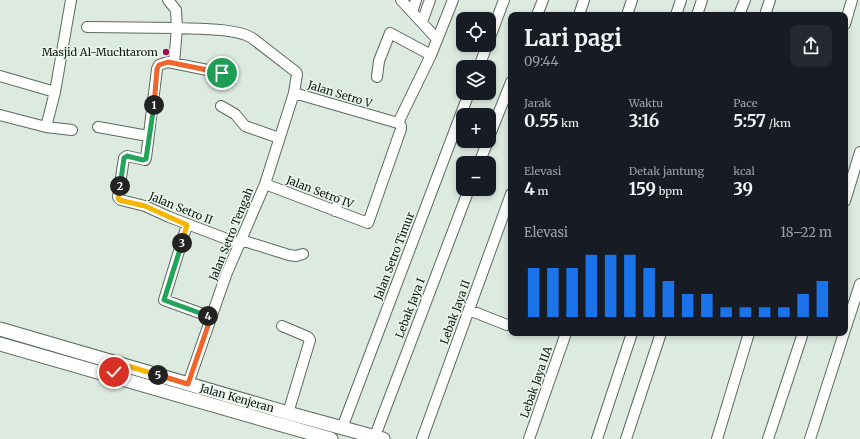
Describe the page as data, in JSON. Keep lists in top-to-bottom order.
{
  "streets": {
    "main road": ["Jalan Kenjeran"],
    "street": [
      "Jalan Setro V",
      "Jalan Setro IV",
      "Jalan Setro II",
      "Jalan Setro Tengah",
      "Jalan Setro Timur",
      "Lebak Jaya I",
      "Lebak Jaya II",
      "Lebak Jaya IIA"
    ]
  },
  "crossings": [
    ["Jalan Setro V", "Jalan Setro IV"],
    ["Jalan Setro V", "Jalan Setro Tengah"],
    ["Jalan Setro IV", "Jalan Setro Tengah"],
    ["Jalan Setro II", "Jalan Setro Tengah"],
    ["Jalan Setro Tengah", "Jalan Kenjeran"],
    ["Jalan Setro Timur", "Jalan Kenjeran"],
    ["Lebak Jaya I", "Jalan Kenjeran"]
  ],
  "places": ["Masjid Al-Muchtarom"],
  "page": {
    "map_buttons": ["+", "−"],
    "heading": ["Lari pagi", "09:44"],
    "stats": [
      ["Jarak", "0.55 km"],
      ["Waktu", "3:16"],
      ["Pace", "5:57 /km"],
      ["Elevasi", "4 m"],
      ["Detak jantung", "159 bpm"],
      ["kcal", "39"]
    ],
    "pins": [
      "1",
      "2",
      "3",
      "4",
      "5"
    ],
    "chart": ["Elevasi", "18–22 m"]
  }
}
